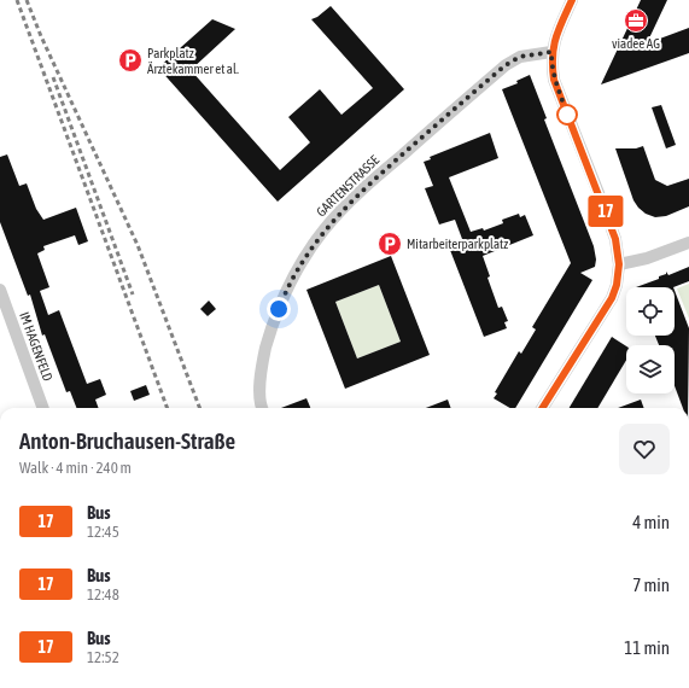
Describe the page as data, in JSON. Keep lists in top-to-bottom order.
{
  "streets": {
    "street": ["GARTENSTRASSE", "IM HAGENFELD"]
  },
  "places": {
    "office": ["viadee AG"],
    "parking": ["Parkplatz Ärztekammer et al.", "Mitarbeiterparkplatz"]
  },
  "lines": ["bus line 17"],
  "page": {
    "on_map": "17",
    "heading": ["Anton-Bruchausen-Straße", "Walk · 4 min · 240 m"],
    "list": [
      {
        "mark": "17",
        "name": "Bus",
        "note": "12:45",
        "value": "4 min"
      },
      {
        "mark": "17",
        "name": "Bus",
        "note": "12:48",
        "value": "7 min"
      },
      {
        "mark": "17",
        "name": "Bus",
        "note": "12:52",
        "value": "11 min"
      }
    ]
  }
}
